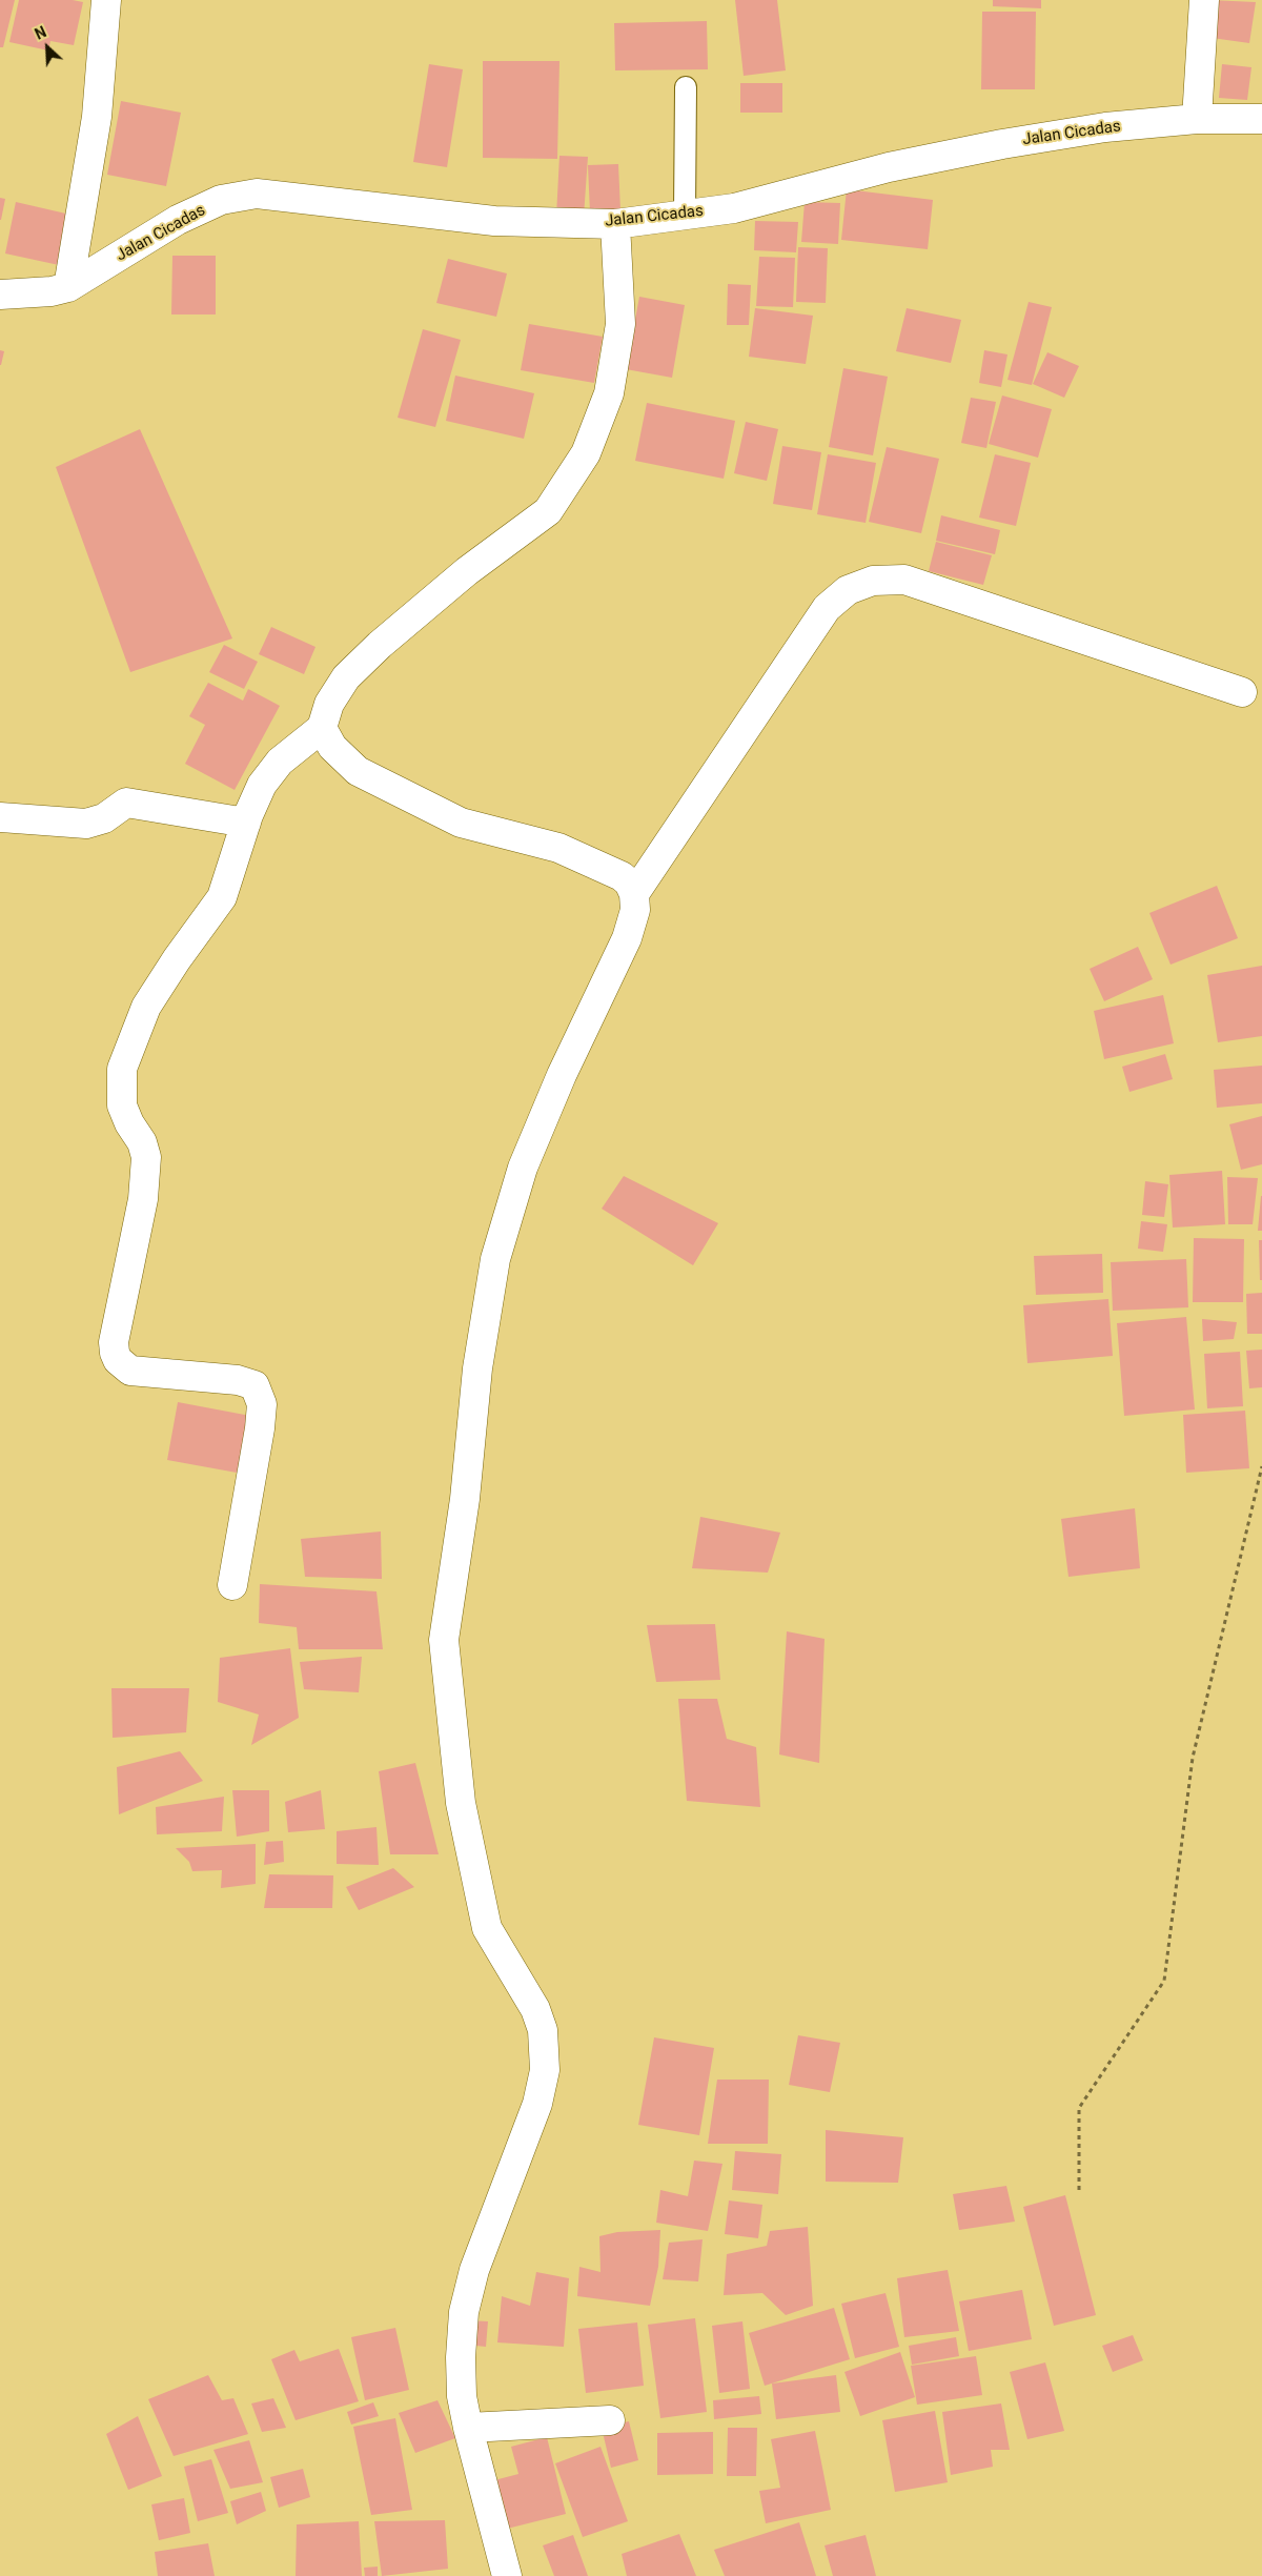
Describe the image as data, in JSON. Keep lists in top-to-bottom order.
{
  "streets": {
    "street": ["Jalan Cicadas"]
  },
  "north": "top left"
}
